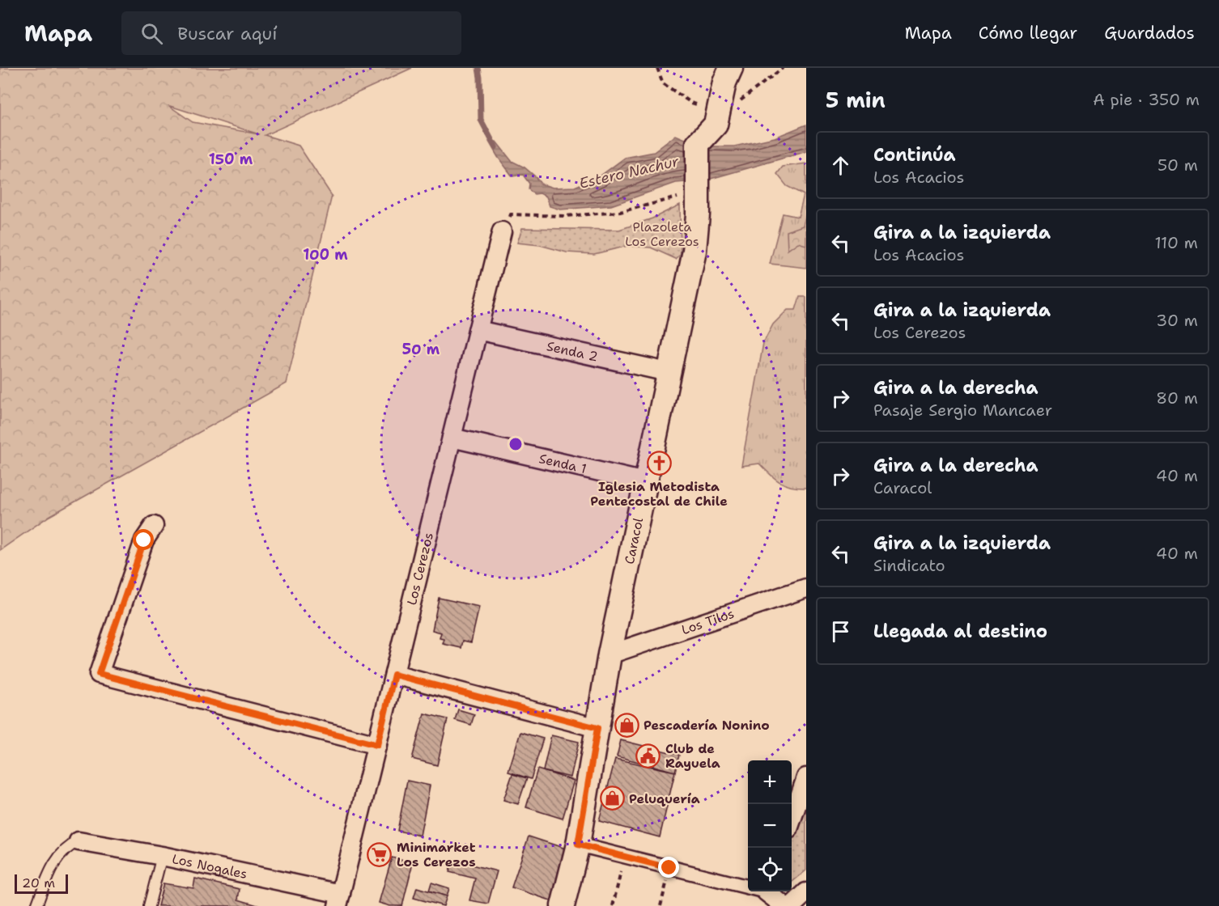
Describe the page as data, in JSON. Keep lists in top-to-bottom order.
{
  "streets": {
    "street": [
      "Senda 2",
      "Senda 1",
      "Caracol",
      "Los Cerezos",
      "Los Tilos",
      "Los Nogales"
    ]
  },
  "crossings": [
    ["Senda 2", "Caracol"],
    ["Senda 2", "Los Cerezos"],
    ["Senda 1", "Caracol"],
    ["Senda 1", "Los Cerezos"],
    ["Caracol", "Los Tilos"],
    ["Los Cerezos", "Los Nogales"]
  ],
  "water": ["Estero Nachur"],
  "parks": ["Plazoleta Los Cerezos"],
  "places": {
    "church": ["Iglesia Metodista Pentecostal de Chile"],
    "shop": ["Pescadería Nonino", "Peluquería"],
    "public building": ["Club de Rayuela"],
    "supermarket": ["Minimarket Los Cerezos"]
  },
  "scale_bar": "20 m",
  "page": {
    "header": "Mapa",
    "search": "Buscar aquí",
    "nav": ["Mapa", "Cómo llegar", "Guardados"],
    "heading": ["5 min", "A pie · 350 m"],
    "list": [
      ["Continúa", "Los Acacios", "50 m"],
      ["Gira a la izquierda", "Los Acacios", "110 m"],
      ["Gira a la izquierda", "Los Cerezos", "30 m"],
      ["Gira a la derecha", "Pasaje Sergio Mancaer", "80 m"],
      ["Gira a la derecha", "Caracol", "40 m"],
      ["Gira a la izquierda", "Sindicato", "40 m"],
      "Llegada al destino"
    ],
    "map_buttons": ["+", "−"],
    "scale": "20 m"
  },
  "rings": ["150 m", "100 m", "50 m"]
}
